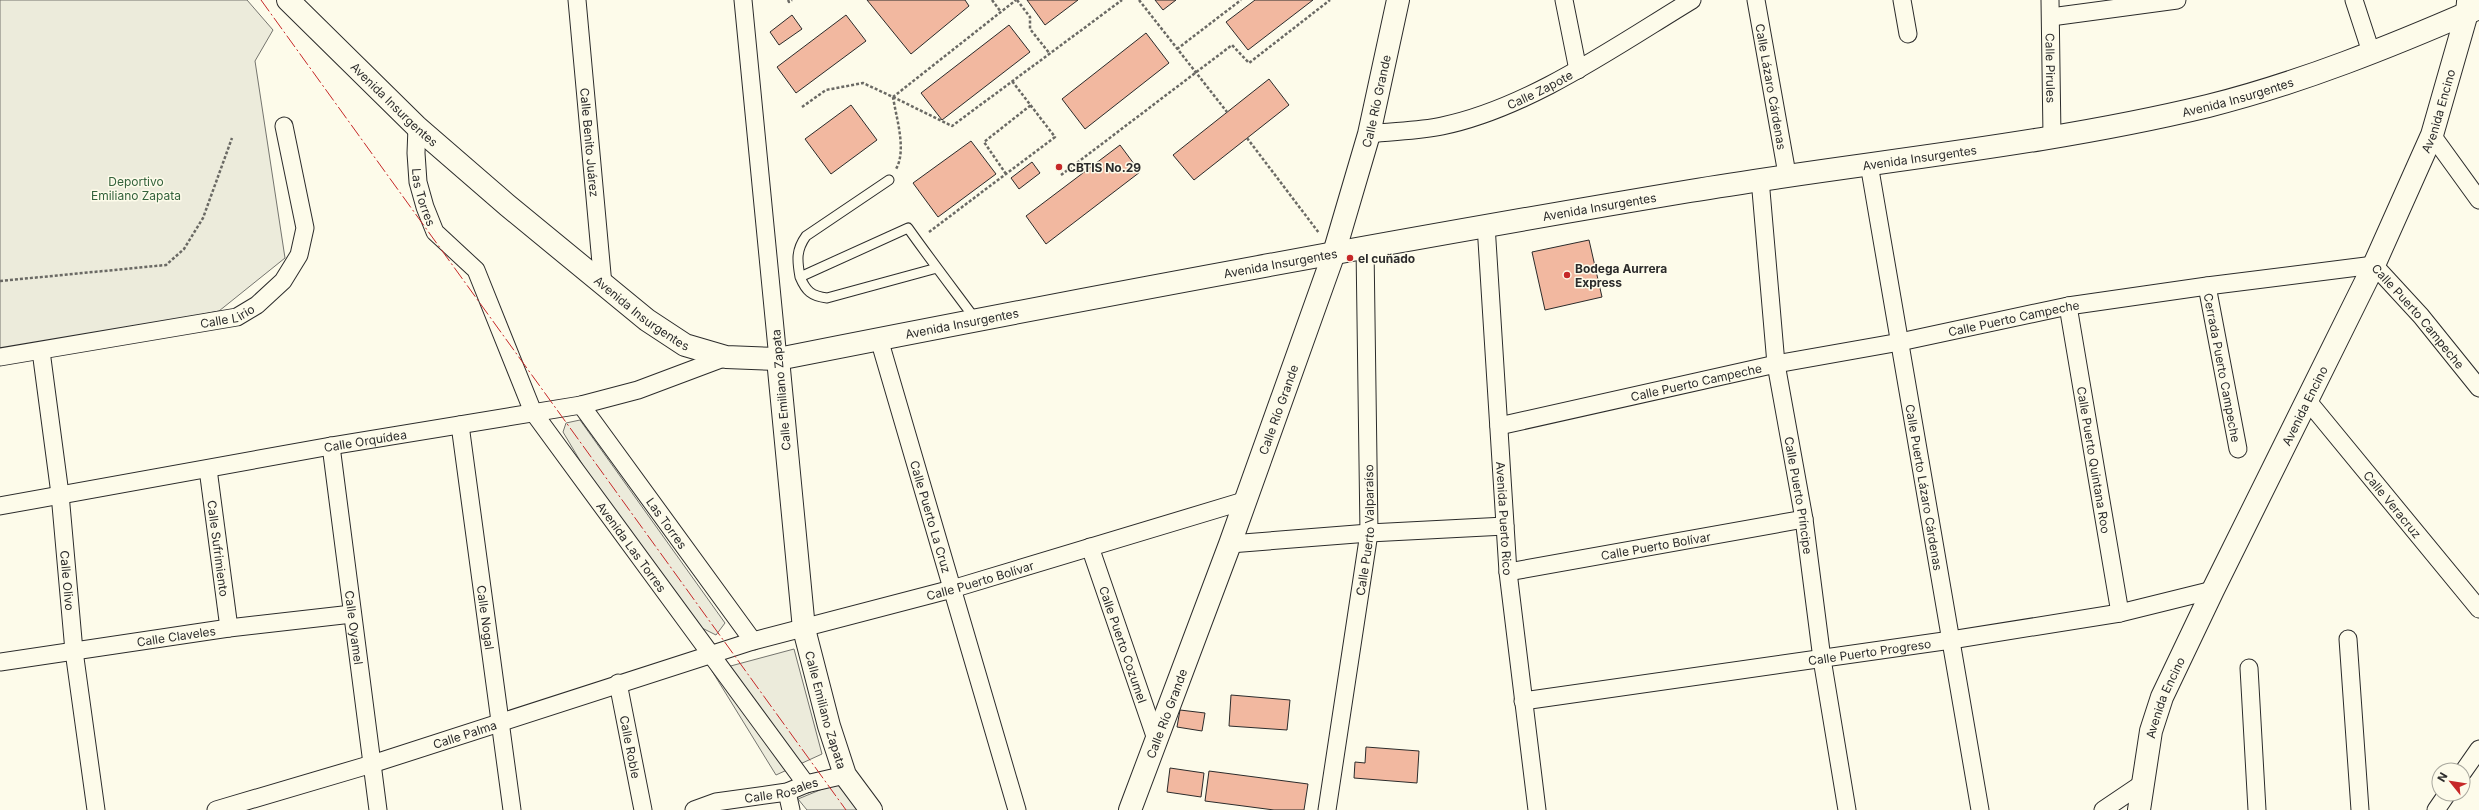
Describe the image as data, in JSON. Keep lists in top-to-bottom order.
{
  "streets": {
    "main road": [
      "Avenida Insurgentes",
      "Calle Río Grande",
      "Avenida Encino",
      "Calle Emiliano Zapata"
    ],
    "street": [
      "Calle Pirules",
      "Calle Lázaro Cárdenas",
      "Calle Zapote",
      "Calle Benito Juárez",
      "Las Torres",
      "Calle Lirio",
      "Calle Puerto Campeche",
      "Cerrada Puerto Campeche",
      "Calle Orquídea",
      "Calle Puerto Quintana Roo",
      "Calle Puerto Lázaro Cárdenas",
      "Calle Puerto Príncipe",
      "Calle Veracruz",
      "Calle Puerto La Cruz",
      "Avenida Puerto Rico",
      "Calle Puerto Valparaíso",
      "Calle Puerto Bolívar",
      "Avenida Las Torres",
      "Calle Sufrimiento",
      "Calle Olivo",
      "Calle Nogal",
      "Calle Oyamel",
      "Calle Claveles",
      "Calle Puerto Cozumel",
      "Calle Puerto Progreso",
      "Calle Palma",
      "Calle Roble",
      "Calle Rosales"
    ]
  },
  "crossings": [
    ["Calle Pirules", "Avenida Insurgentes"],
    ["Calle Lázaro Cárdenas", "Avenida Insurgentes"],
    ["Calle Zapote", "Calle Río Grande"],
    ["Avenida Insurgentes", "Calle Río Grande"],
    ["Avenida Insurgentes", "Avenida Encino"],
    ["Avenida Insurgentes", "Calle Benito Juárez"],
    ["Avenida Insurgentes", "Las Torres"],
    ["Avenida Insurgentes", "Calle Emiliano Zapata"],
    ["Avenida Insurgentes", "Calle Orquídea"],
    ["Avenida Insurgentes", "Calle Puerto Lázaro Cárdenas"],
    ["Avenida Insurgentes", "Calle Puerto Príncipe"],
    ["Avenida Insurgentes", "Calle Puerto La Cruz"],
    ["Avenida Insurgentes", "Avenida Puerto Rico"],
    ["Avenida Insurgentes", "Calle Puerto Valparaíso"],
    ["Calle Río Grande", "Calle Puerto Bolívar"],
    ["Calle Río Grande", "Calle Puerto Cozumel"],
    ["Avenida Encino", "Calle Puerto Campeche"],
    ["Avenida Encino", "Calle Veracruz"],
    ["Avenida Encino", "Calle Puerto Progreso"],
    ["Las Torres", "Calle Orquídea"],
    ["Las Torres", "Calle Puerto Bolívar"],
    ["Las Torres", "Avenida Las Torres"],
    ["Calle Lirio", "Calle Olivo"],
    ["Calle Puerto Campeche", "Cerrada Puerto Campeche"],
    ["Calle Puerto Campeche", "Calle Puerto Quintana Roo"],
    ["Calle Puerto Campeche", "Calle Puerto Lázaro Cárdenas"],
    ["Calle Puerto Campeche", "Calle Puerto Príncipe"],
    ["Calle Puerto Campeche", "Avenida Puerto Rico"],
    ["Calle Emiliano Zapata", "Calle Puerto Bolívar"],
    ["Calle Emiliano Zapata", "Calle Rosales"],
    ["Calle Orquídea", "Avenida Las Torres"],
    ["Calle Orquídea", "Calle Sufrimiento"],
    ["Calle Orquídea", "Calle Olivo"],
    ["Calle Orquídea", "Calle Nogal"],
    ["Calle Orquídea", "Calle Oyamel"],
    ["Calle Puerto Quintana Roo", "Calle Puerto Progreso"],
    ["Calle Puerto Lázaro Cárdenas", "Calle Puerto Progreso"],
    ["Calle Puerto Príncipe", "Calle Puerto Bolívar"],
    ["Calle Puerto Príncipe", "Calle Puerto Progreso"],
    ["Calle Puerto La Cruz", "Calle Puerto Bolívar"],
    ["Avenida Puerto Rico", "Calle Puerto Bolívar"],
    ["Avenida Puerto Rico", "Calle Puerto Progreso"],
    ["Calle Puerto Bolívar", "Avenida Las Torres"],
    ["Calle Puerto Bolívar", "Calle Puerto Cozumel"],
    ["Calle Puerto Bolívar", "Calle Palma"],
    ["Avenida Las Torres", "Calle Palma"],
    ["Avenida Las Torres", "Calle Rosales"],
    ["Calle Sufrimiento", "Calle Claveles"],
    ["Calle Olivo", "Calle Claveles"],
    ["Calle Nogal", "Calle Palma"],
    ["Calle Oyamel", "Calle Claveles"],
    ["Calle Oyamel", "Calle Palma"],
    ["Calle Palma", "Calle Roble"]
  ],
  "parks": ["Deportivo Emiliano Zapata"],
  "places": ["CBTIS No.29", "el cuñado", "Bodega Aurrera Express"],
  "north": "top left"
}
